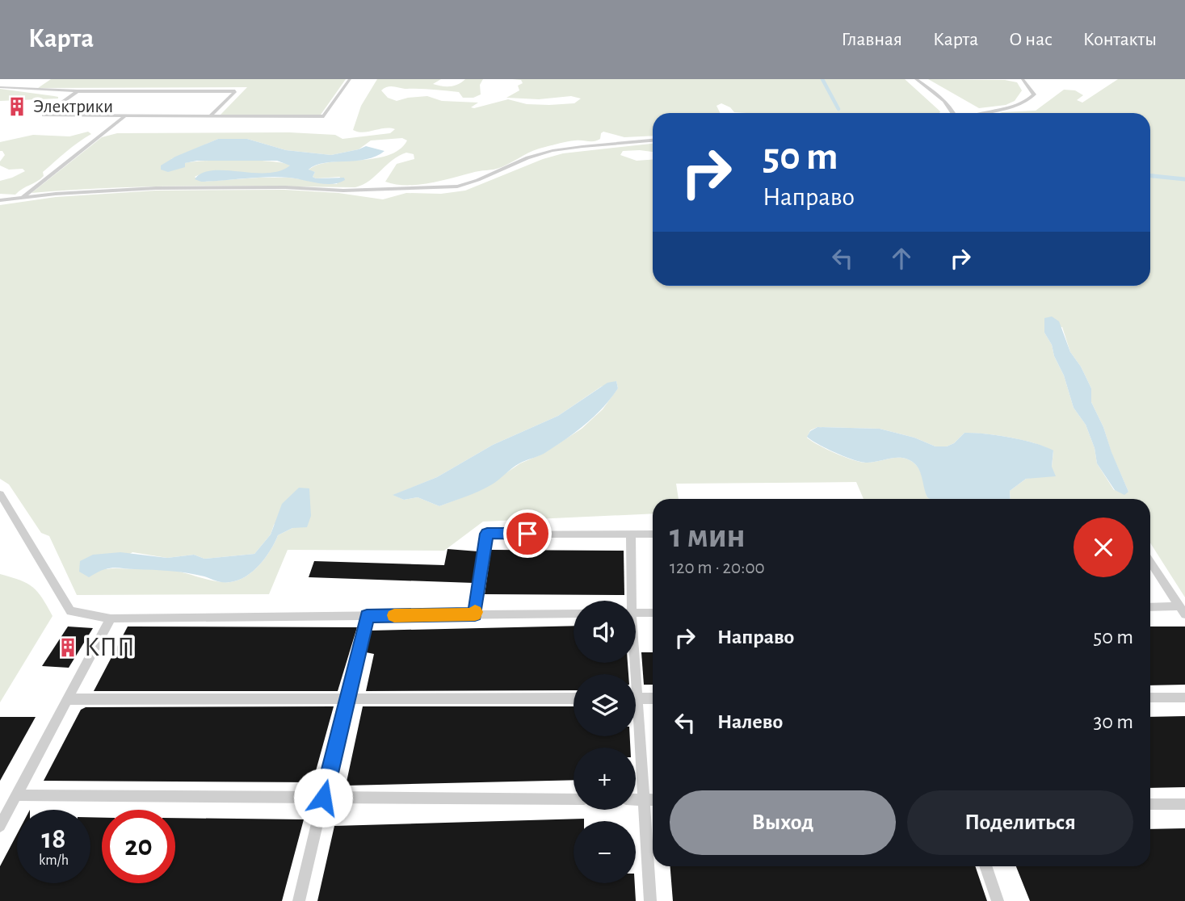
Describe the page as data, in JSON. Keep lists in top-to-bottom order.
{
  "places": {
    "building": ["Электрики", "КПП"]
  },
  "page": {
    "header": "Карта",
    "nav": [
      "Главная",
      "Карта",
      "О нас",
      "Контакты"
    ],
    "turn": ["50 m", "Направо"],
    "heading": ["1 мин", "120 m · 20:00"],
    "list": [
      {
        "name": "Направо",
        "value": "50 m"
      },
      {
        "name": "Налево",
        "value": "30 m"
      }
    ],
    "map_buttons": ["+", "−"],
    "buttons": ["Выход", "Поделиться"],
    "speed": "18 km/h",
    "limit": "20"
  }
}
